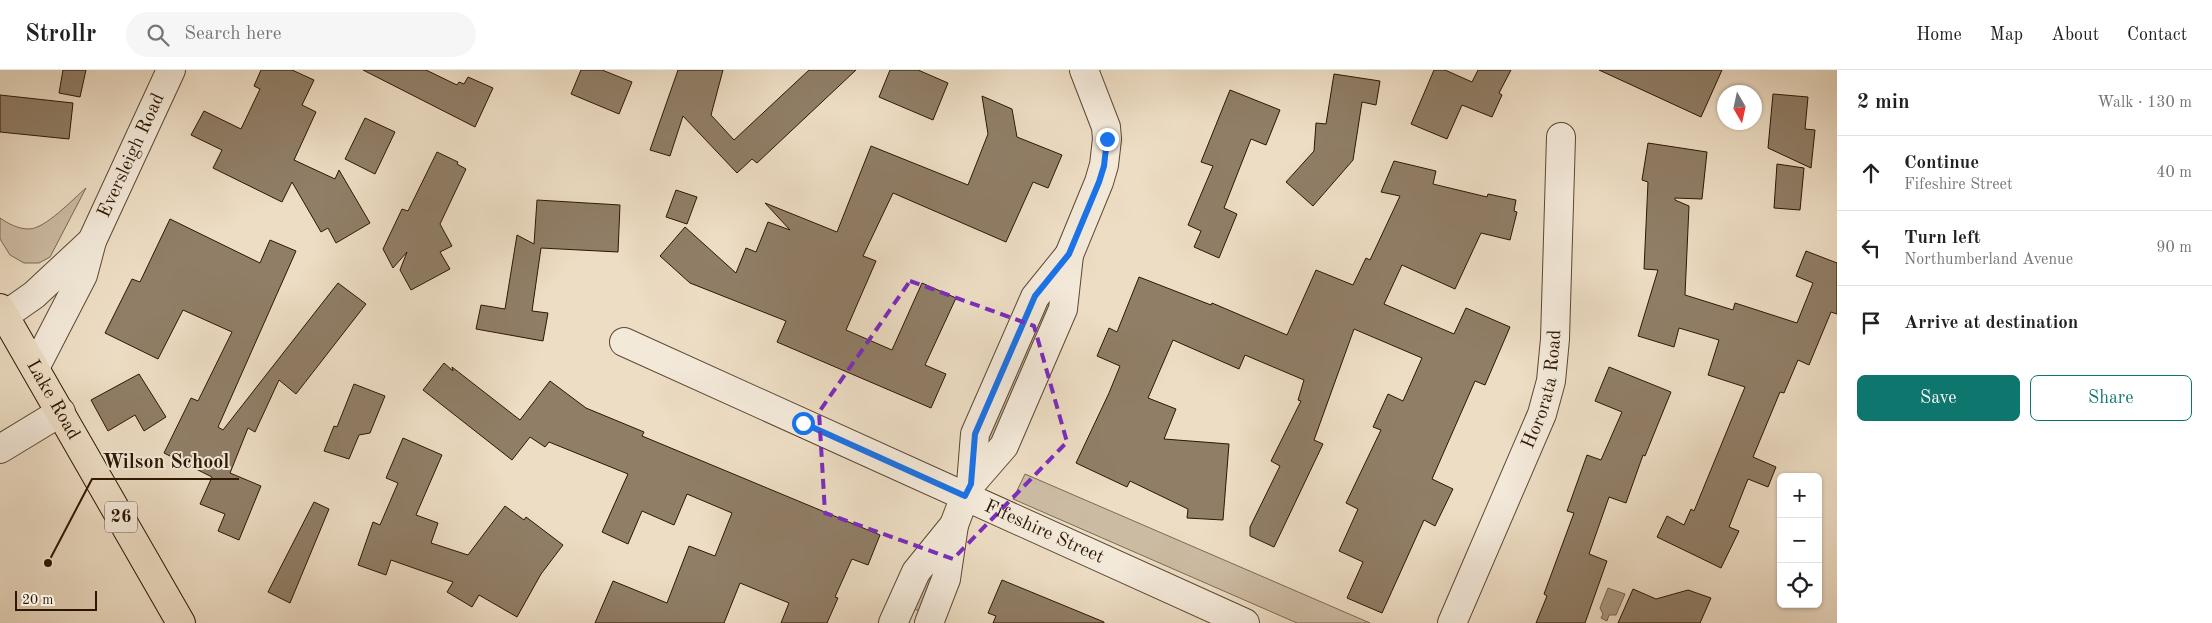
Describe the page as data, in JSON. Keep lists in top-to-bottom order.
{
  "streets": {
    "main road": ["Lake Road", "26"],
    "street": ["Eversleigh Road", "Hororata Road", "Fifeshire Street"]
  },
  "crossings": [
    ["Eversleigh Road", "Lake Road"]
  ],
  "places": ["Wilson School"],
  "scale_bar": "20 m",
  "north": "bottom",
  "page": {
    "header": "Strollr",
    "search": "Search here",
    "nav": [
      "Home",
      "Map",
      "About",
      "Contact"
    ],
    "heading": ["2 min", "Walk · 130 m"],
    "list": [
      ["Continue", "Fifeshire Street", "40 m"],
      ["Turn left", "Northumberland Avenue", "90 m"],
      "Arrive at destination"
    ],
    "buttons": ["Save", "Share"],
    "map_buttons": ["+", "−"],
    "scale": "20 m"
  }
}
